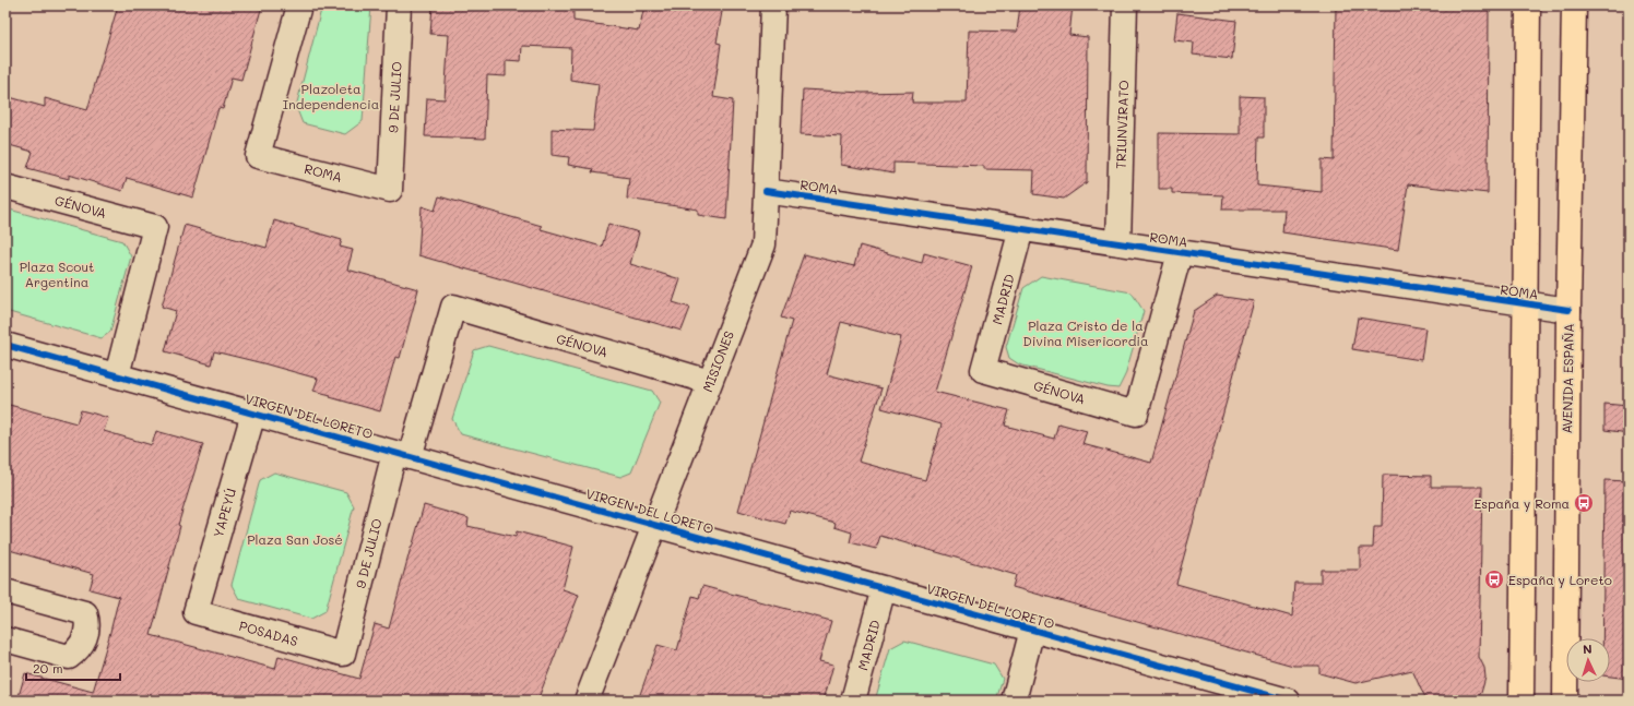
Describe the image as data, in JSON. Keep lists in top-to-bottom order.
{
  "streets": {
    "main road": ["AVENIDA ESPAÑA"],
    "street": [
      "9 DE JULIO",
      "TRIUNVIRATO",
      "ROMA",
      "GÉNOVA",
      "MADRID",
      "MISIONES",
      "VIRGEN DEL LORETO",
      "YAPEYÚ",
      "POSADAS"
    ]
  },
  "crossings": [
    ["9 DE JULIO", "ROMA"],
    ["9 DE JULIO", "GÉNOVA"],
    ["9 DE JULIO", "VIRGEN DEL LORETO"],
    ["9 DE JULIO", "POSADAS"],
    ["TRIUNVIRATO", "ROMA"],
    ["ROMA", "GÉNOVA"],
    ["ROMA", "MADRID"],
    ["ROMA", "MISIONES"],
    ["ROMA", "AVENIDA ESPAÑA"],
    ["GÉNOVA", "MADRID"],
    ["GÉNOVA", "MISIONES"],
    ["GÉNOVA", "VIRGEN DEL LORETO"],
    ["MADRID", "VIRGEN DEL LORETO"],
    ["MISIONES", "VIRGEN DEL LORETO"],
    ["VIRGEN DEL LORETO", "YAPEYÚ"],
    ["YAPEYÚ", "POSADAS"]
  ],
  "parks": [
    "Plazoleta Independencia",
    "Plaza Scout Argentina",
    "Plaza Cristo de la Divina Misericordia",
    "Plaza San José"
  ],
  "places": {
    "bus stop": ["España y Roma", "España y Loreto"]
  },
  "scale_bar": "20 m",
  "north": "top"
}
